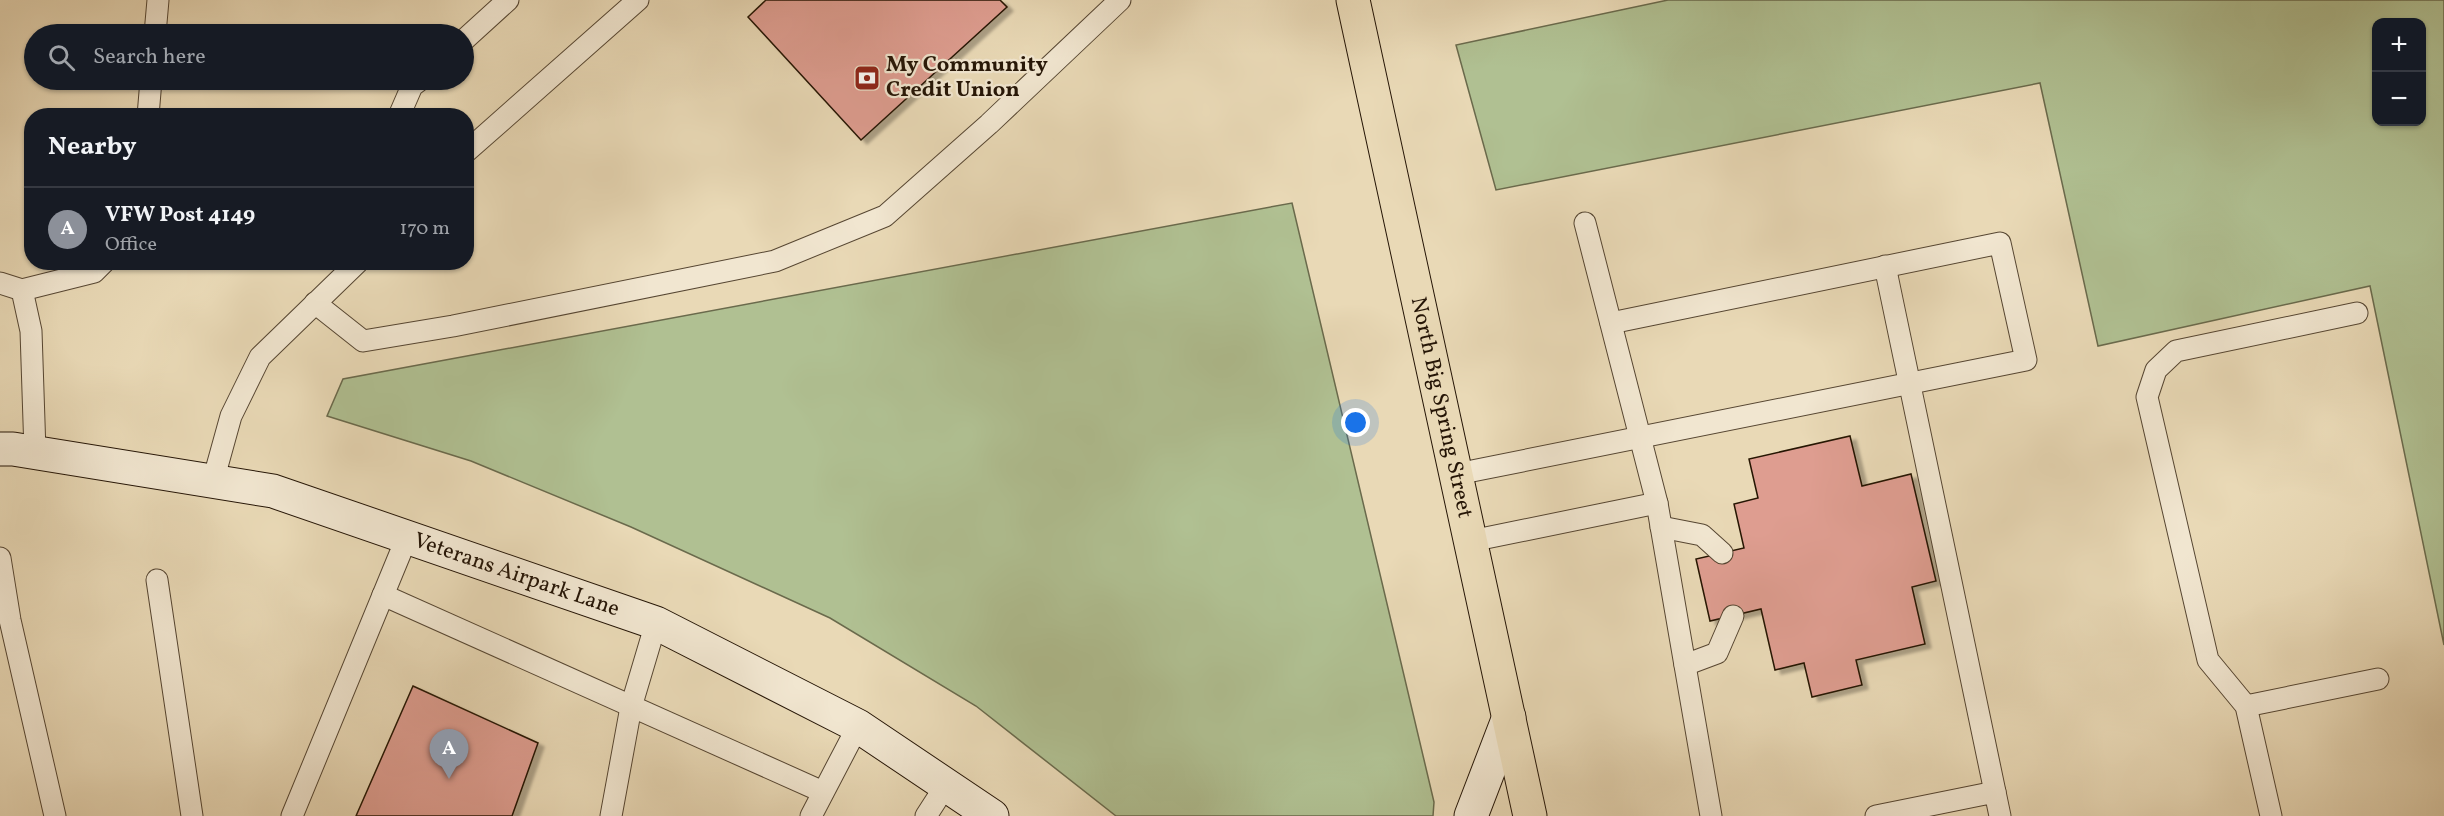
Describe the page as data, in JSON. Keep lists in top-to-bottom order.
{
  "streets": {
    "highway": ["North Big Spring Street"],
    "street": ["Veterans Airpark Lane"]
  },
  "places": {
    "bank": ["My Community Credit Union"]
  },
  "page": {
    "map_buttons": ["+", "−"],
    "search": "Search here",
    "heading": "Nearby",
    "list": [
      {
        "mark": "A",
        "name": "VFW Post 4149",
        "note": "Office",
        "value": "170 m"
      }
    ],
    "pins": "A"
  }
}
